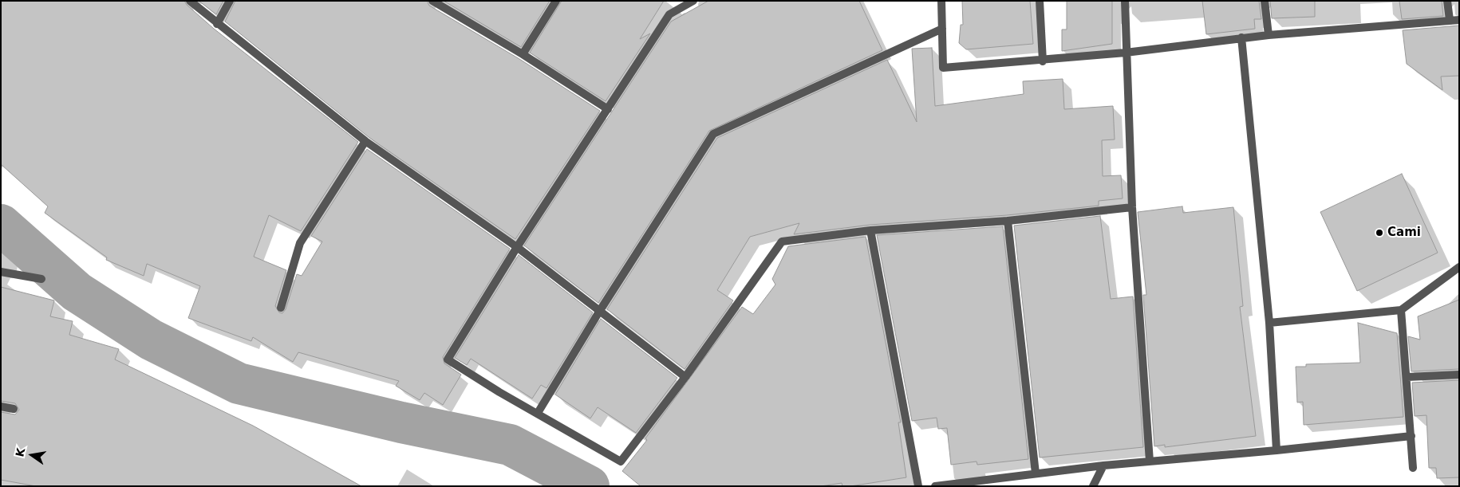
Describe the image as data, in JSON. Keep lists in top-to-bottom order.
{
  "places": ["Cami"],
  "north": "left"
}
